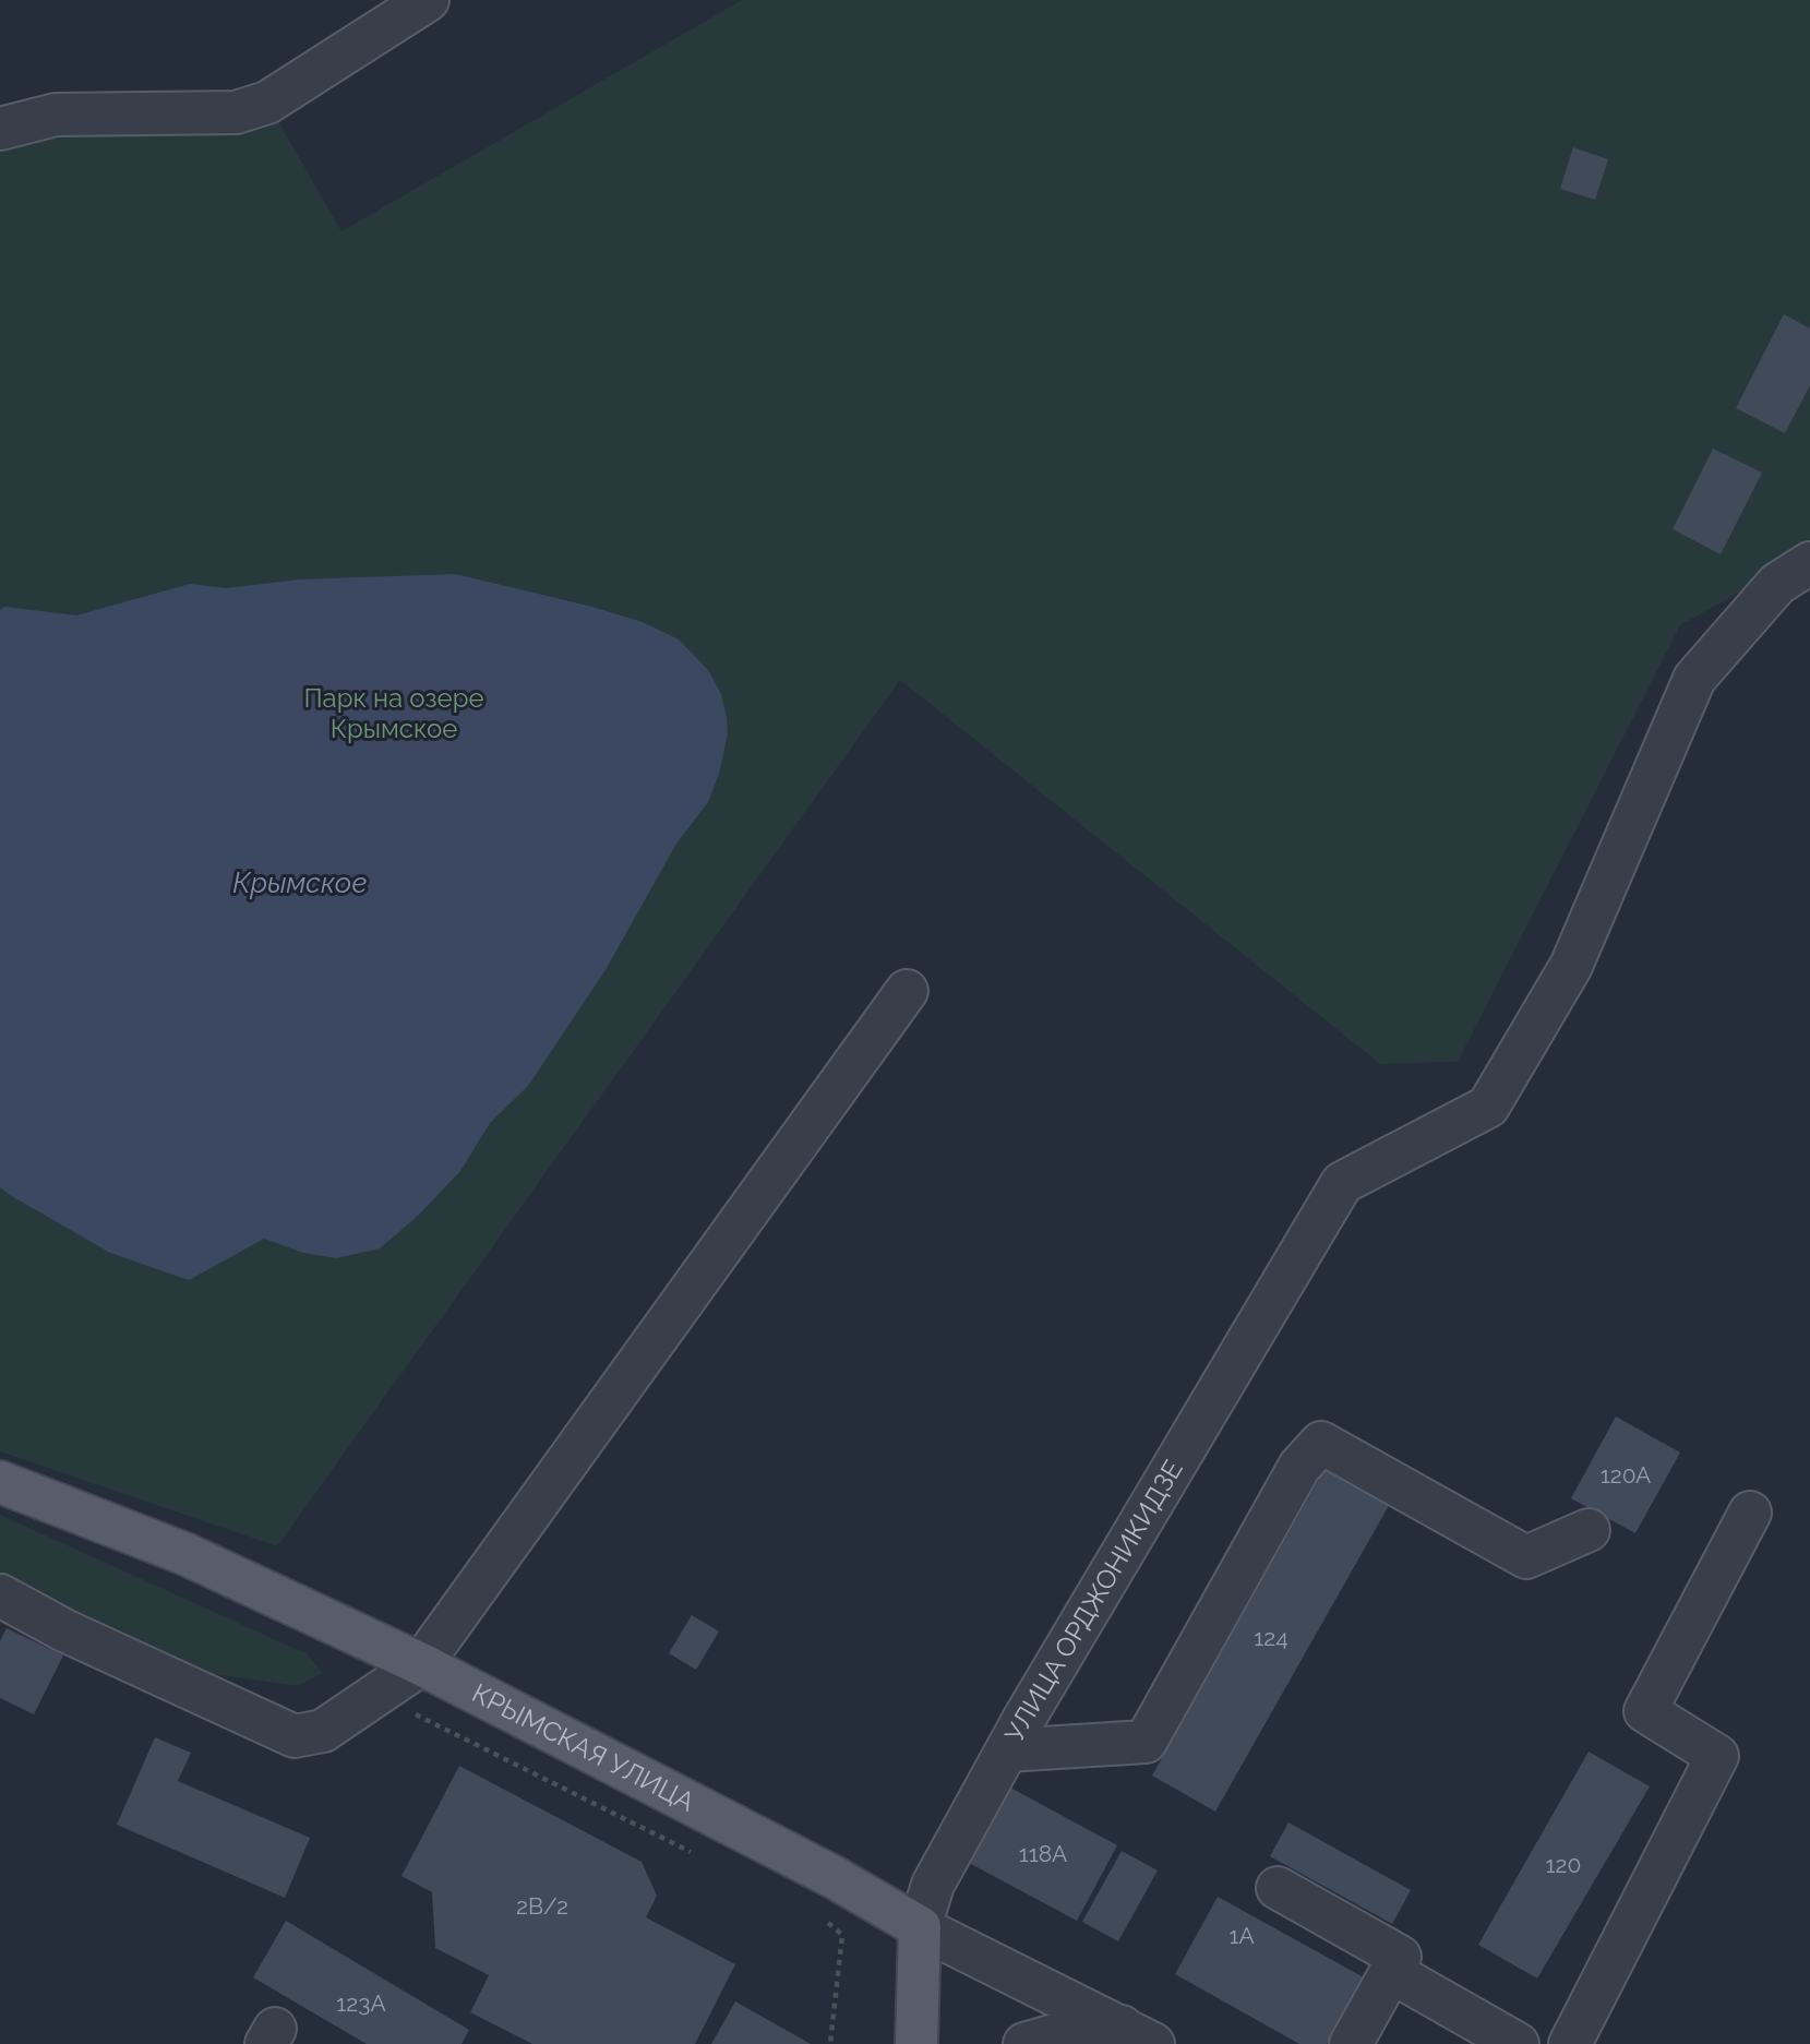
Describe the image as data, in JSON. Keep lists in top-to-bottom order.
{
  "streets": {
    "main road": ["УЛИЦА ОРДЖОНИКИДЗЕ", "КРЫМСКАЯ УЛИЦА"]
  },
  "crossings": [
    ["УЛИЦА ОРДЖОНИКИДЗЕ", "КРЫМСКАЯ УЛИЦА"]
  ],
  "water": ["Крымское"],
  "parks": ["Парк на озере Крымское"],
  "house_numbers": [
    "120А",
    "124",
    "118А",
    "120",
    "2В/2",
    "1А",
    "123А"
  ]
}
